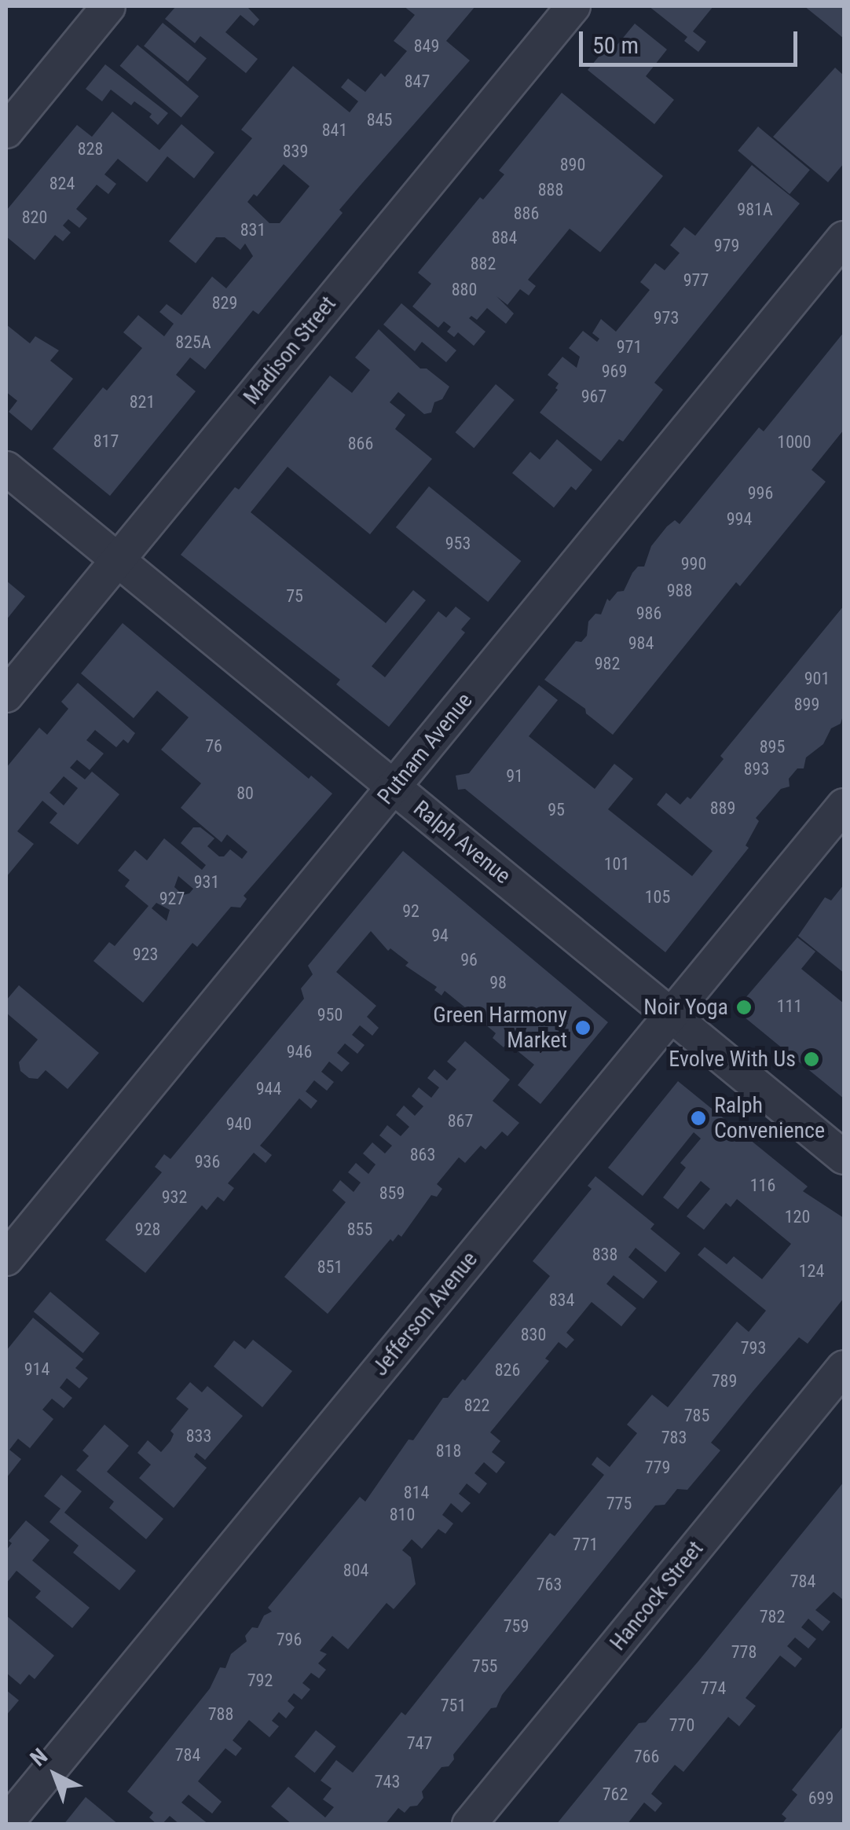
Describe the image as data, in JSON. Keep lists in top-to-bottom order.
{
  "streets": {
    "street": [
      "Madison Street",
      "Putnam Avenue",
      "Ralph Avenue",
      "Jefferson Avenue",
      "Hancock Street"
    ]
  },
  "crossings": [
    ["Madison Street", "Ralph Avenue"],
    ["Putnam Avenue", "Ralph Avenue"],
    ["Ralph Avenue", "Jefferson Avenue"]
  ],
  "places": [
    "Noir Yoga",
    "Green Harmony Market",
    "Evolve With Us",
    "Ralph Convenience"
  ],
  "house_numbers": [
    "849",
    "847",
    "845",
    "841",
    "828",
    "839",
    "890",
    "824",
    "888",
    "981A",
    "886",
    "820",
    "831",
    "884",
    "979",
    "882",
    "977",
    "880",
    "829",
    "973",
    "825A",
    "971",
    "969",
    "967",
    "821",
    "817",
    "1000",
    "866",
    "996",
    "994",
    "953",
    "990",
    "988",
    "75",
    "986",
    "984",
    "982",
    "901",
    "899",
    "76",
    "895",
    "893",
    "91",
    "80",
    "889",
    "95",
    "101",
    "931",
    "105",
    "927",
    "92",
    "94",
    "923",
    "96",
    "98",
    "111",
    "950",
    "946",
    "944",
    "867",
    "940",
    "863",
    "936",
    "116",
    "859",
    "932",
    "120",
    "928",
    "855",
    "838",
    "851",
    "124",
    "834",
    "830",
    "793",
    "914",
    "826",
    "789",
    "822",
    "785",
    "833",
    "783",
    "818",
    "779",
    "814",
    "775",
    "810",
    "771",
    "804",
    "784",
    "763",
    "782",
    "759",
    "796",
    "778",
    "755",
    "792",
    "774",
    "751",
    "788",
    "770",
    "747",
    "784",
    "766",
    "743",
    "762",
    "699"
  ],
  "scale_bar": "50 m",
  "north": "top left"
}
